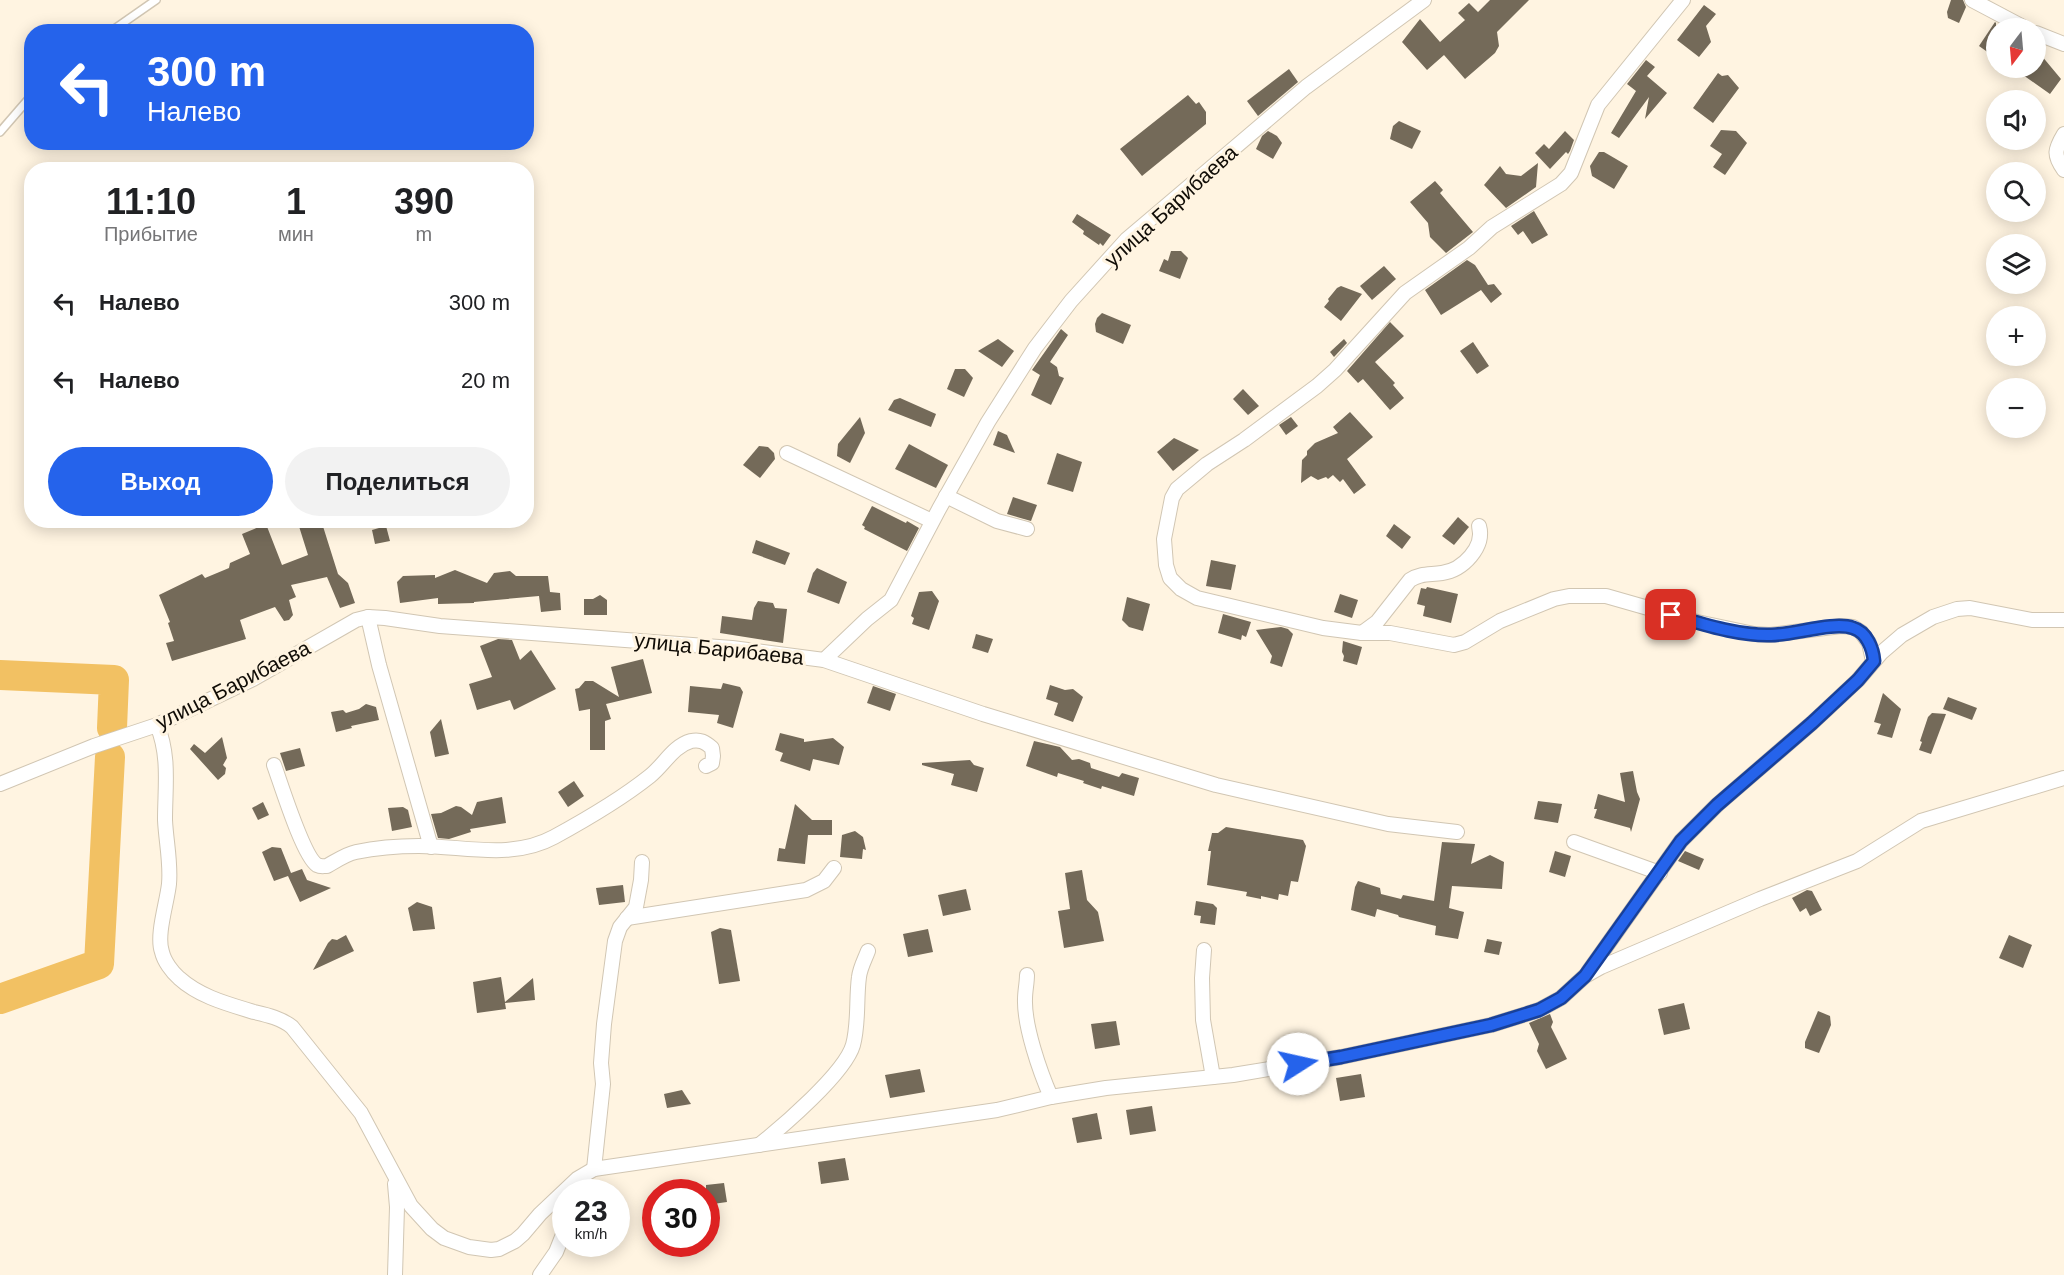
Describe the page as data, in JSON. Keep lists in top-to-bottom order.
{
  "streets": {
    "street": ["улица Барибаева"]
  },
  "north": "bottom",
  "page": {
    "map_buttons": ["+", "−"],
    "turn": ["300 m", "Налево"],
    "eta": [
      "11:10",
      "Прибытие",
      "1",
      "мин",
      "390",
      "m"
    ],
    "list": [
      {
        "name": "Налево",
        "value": "300 m"
      },
      {
        "name": "Налево",
        "value": "20 m"
      }
    ],
    "buttons": ["Выход", "Поделиться"],
    "speed": "23 km/h",
    "limit": "30"
  }
}
